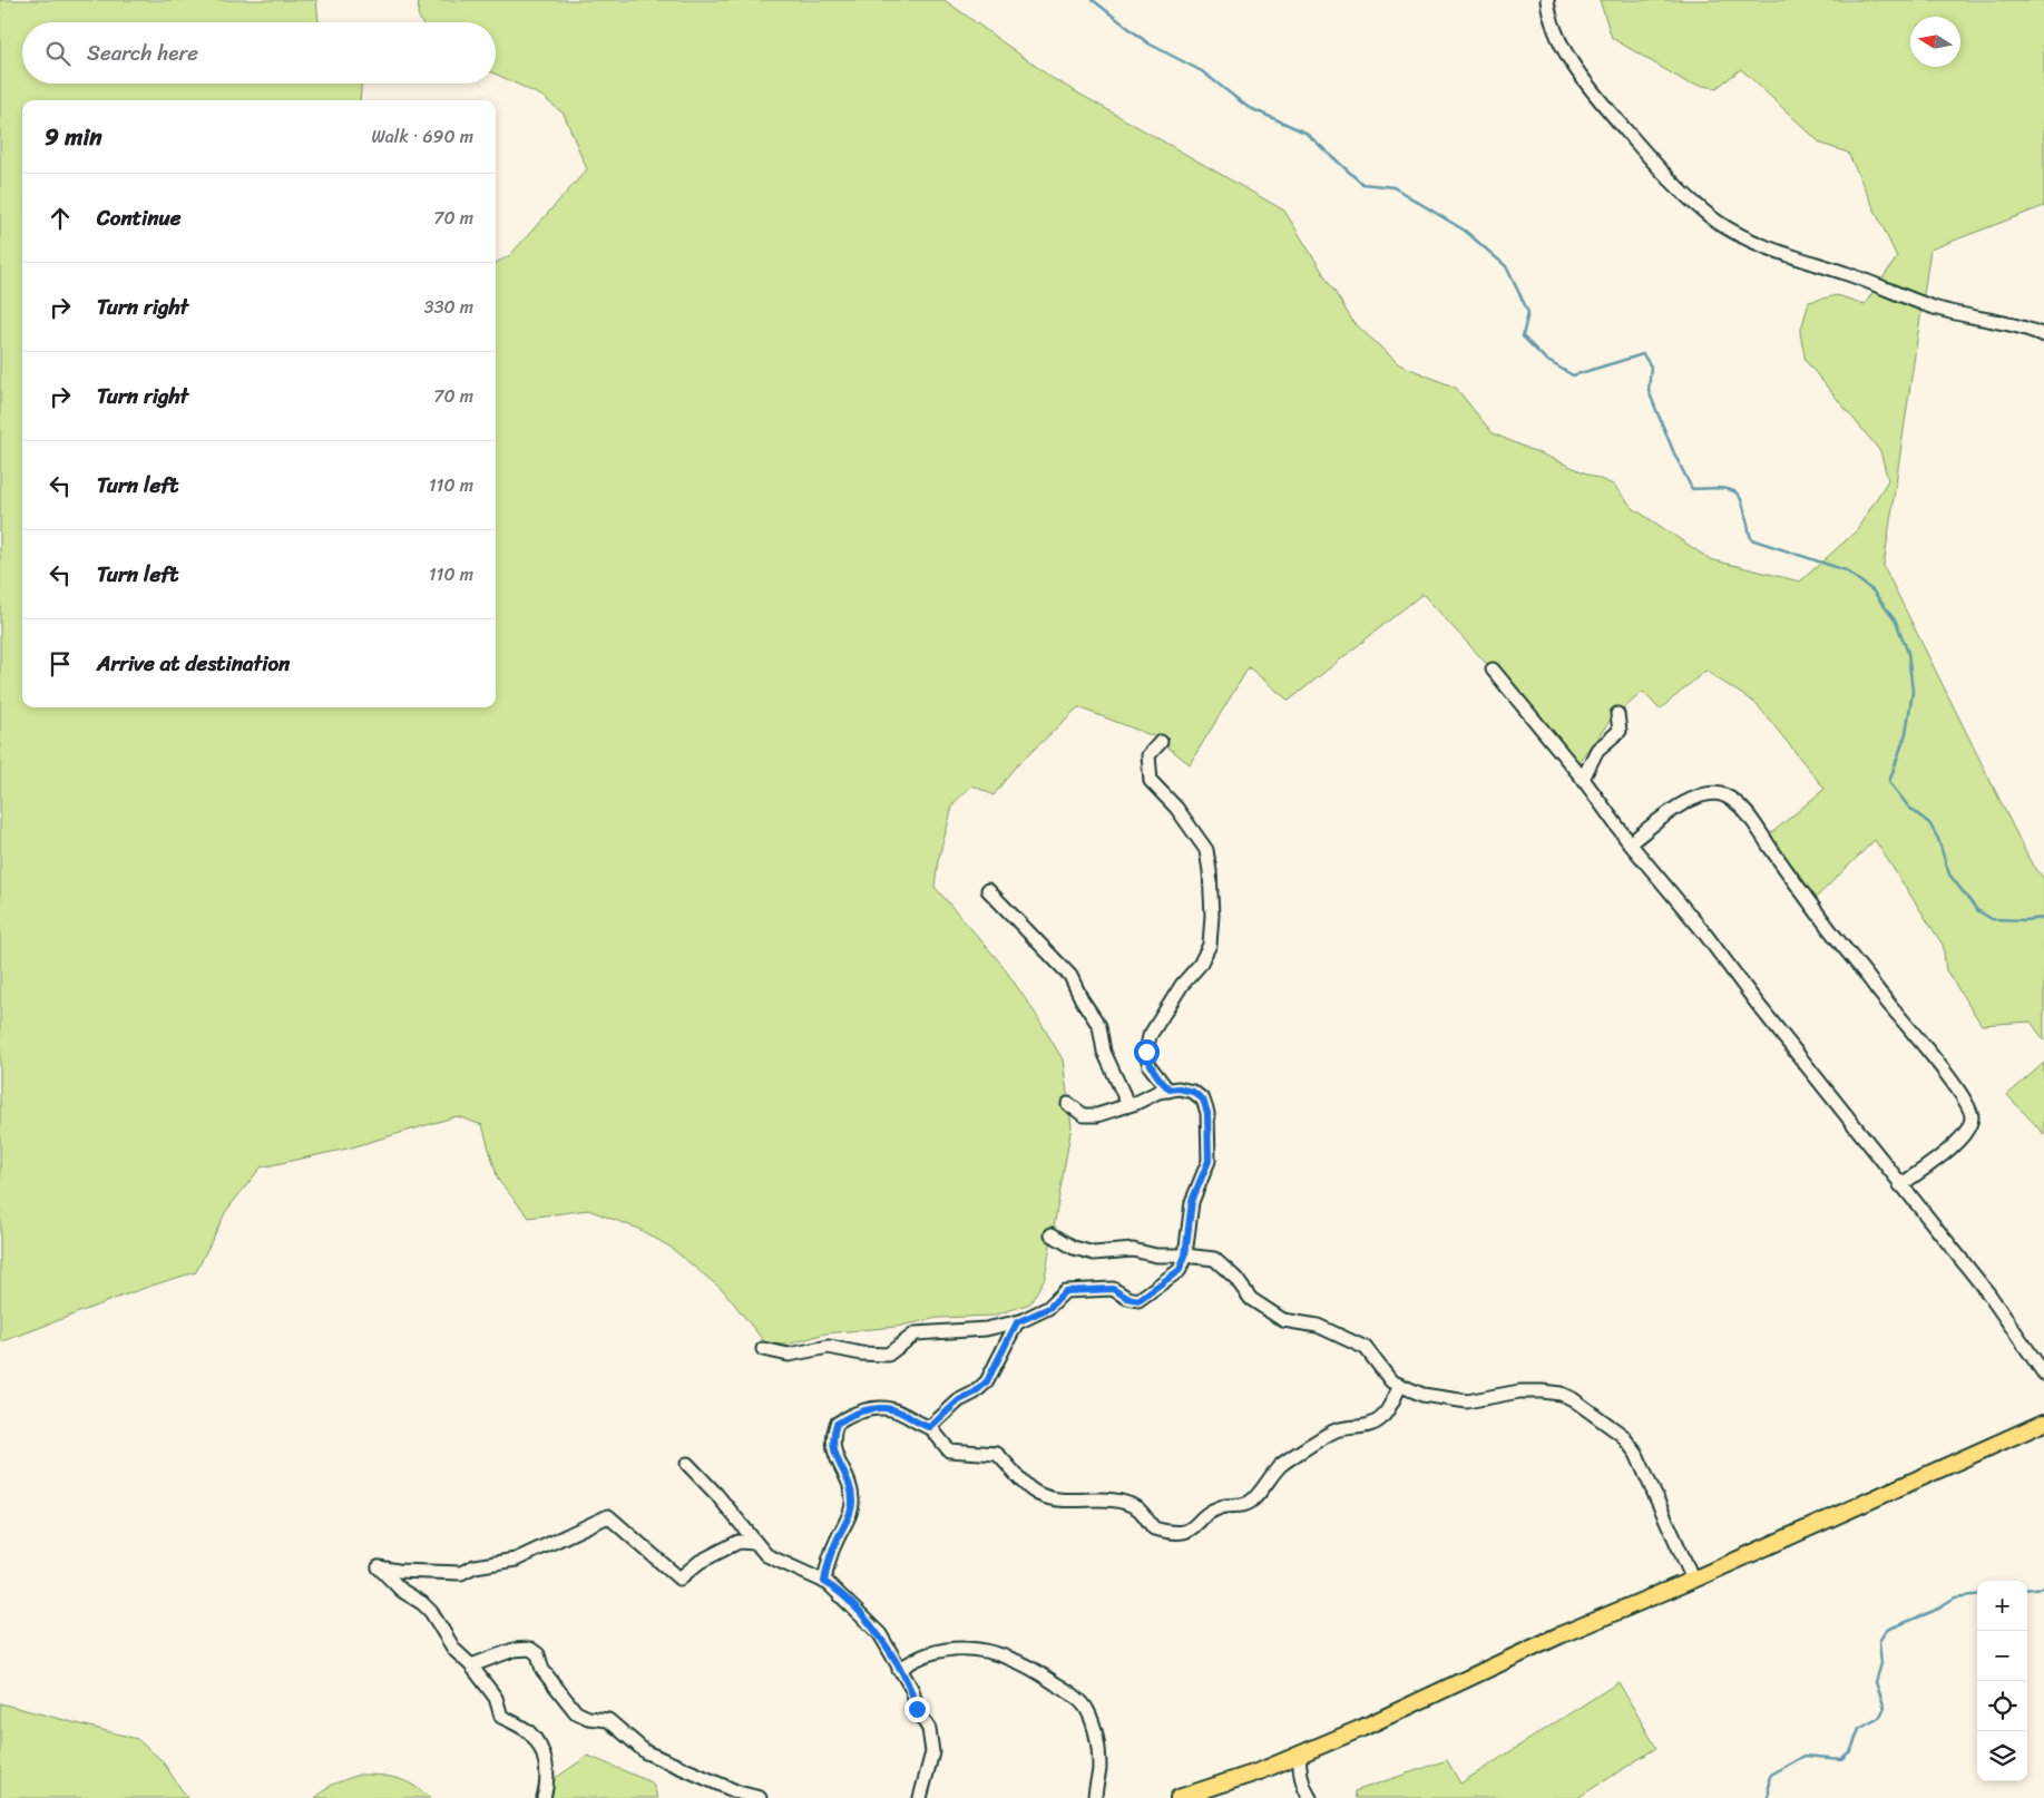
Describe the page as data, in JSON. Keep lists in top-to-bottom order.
{
  "north": "left",
  "page": {
    "search": "Search here",
    "heading": ["9 min", "Walk · 690 m"],
    "list": [
      ["Continue", "70 m"],
      ["Turn right", "330 m"],
      ["Turn right", "70 m"],
      ["Turn left", "110 m"],
      ["Turn left", "110 m"],
      "Arrive at destination"
    ],
    "map_buttons": ["+", "−"]
  }
}
